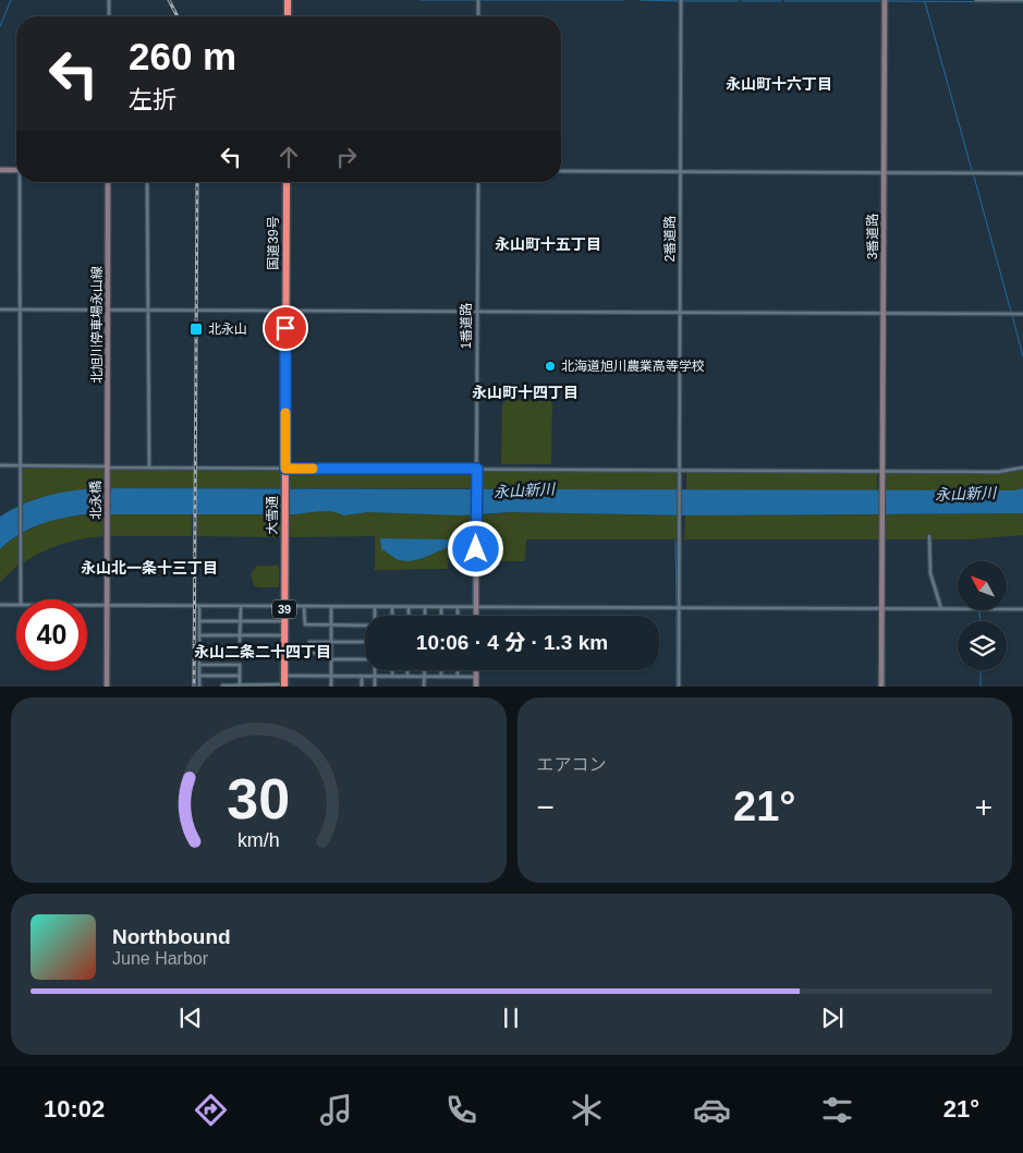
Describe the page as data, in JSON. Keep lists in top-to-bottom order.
{
  "streets": {
    "highway": ["国道39号", "大雪通", "39"],
    "street": [
      "3番道路",
      "2番道路",
      "北旭川停車場永山線",
      "1番道路",
      "北永橋"
    ]
  },
  "crossings": [
    ["国道39号", "大雪通"],
    ["北旭川停車場永山線", "北永橋"]
  ],
  "districts": [
    "永山町十六丁目",
    "永山町十五丁目",
    "永山町十四丁目",
    "永山北一条十三丁目",
    "永山二条二十四丁目"
  ],
  "water": ["永山新川"],
  "places": {
    "transit": ["北永山"],
    "other": ["北海道旭川農業高等学校"]
  },
  "north": "top left",
  "page": {
    "turn": ["260 m", "左折"],
    "limit": "40",
    "trip": "10:06 · 4 分 · 1.3 km",
    "tile": "エアコン",
    "heat": ["−", "21°", "+"],
    "song": ["Northbound", "June Harbor"],
    "tabs": ["10:02", "21°"],
    "gauge": ["30", "km/h"]
  }
}
